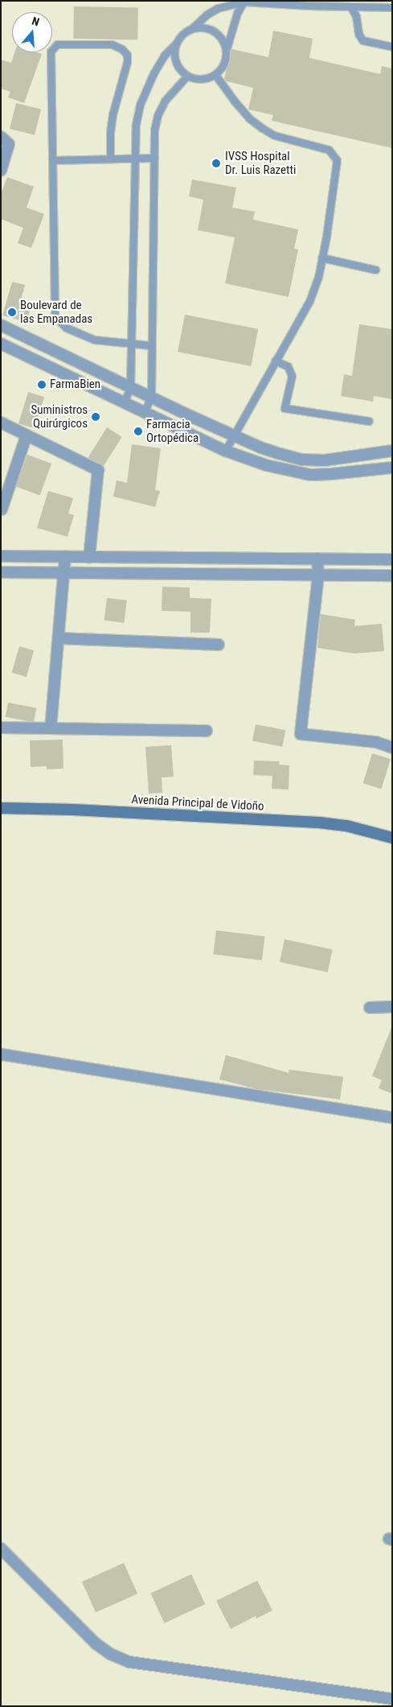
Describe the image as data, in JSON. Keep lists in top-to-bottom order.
{
  "streets": {
    "main road": ["Avenida Principal de Vidoño"]
  },
  "places": [
    "IVSS Hospital Dr. Luis Razetti",
    "Boulevard de las Empanadas",
    "FarmaBien",
    "Suministros Quirúrgicos",
    "Farmacia Ortopédica"
  ],
  "north": "top"
}
